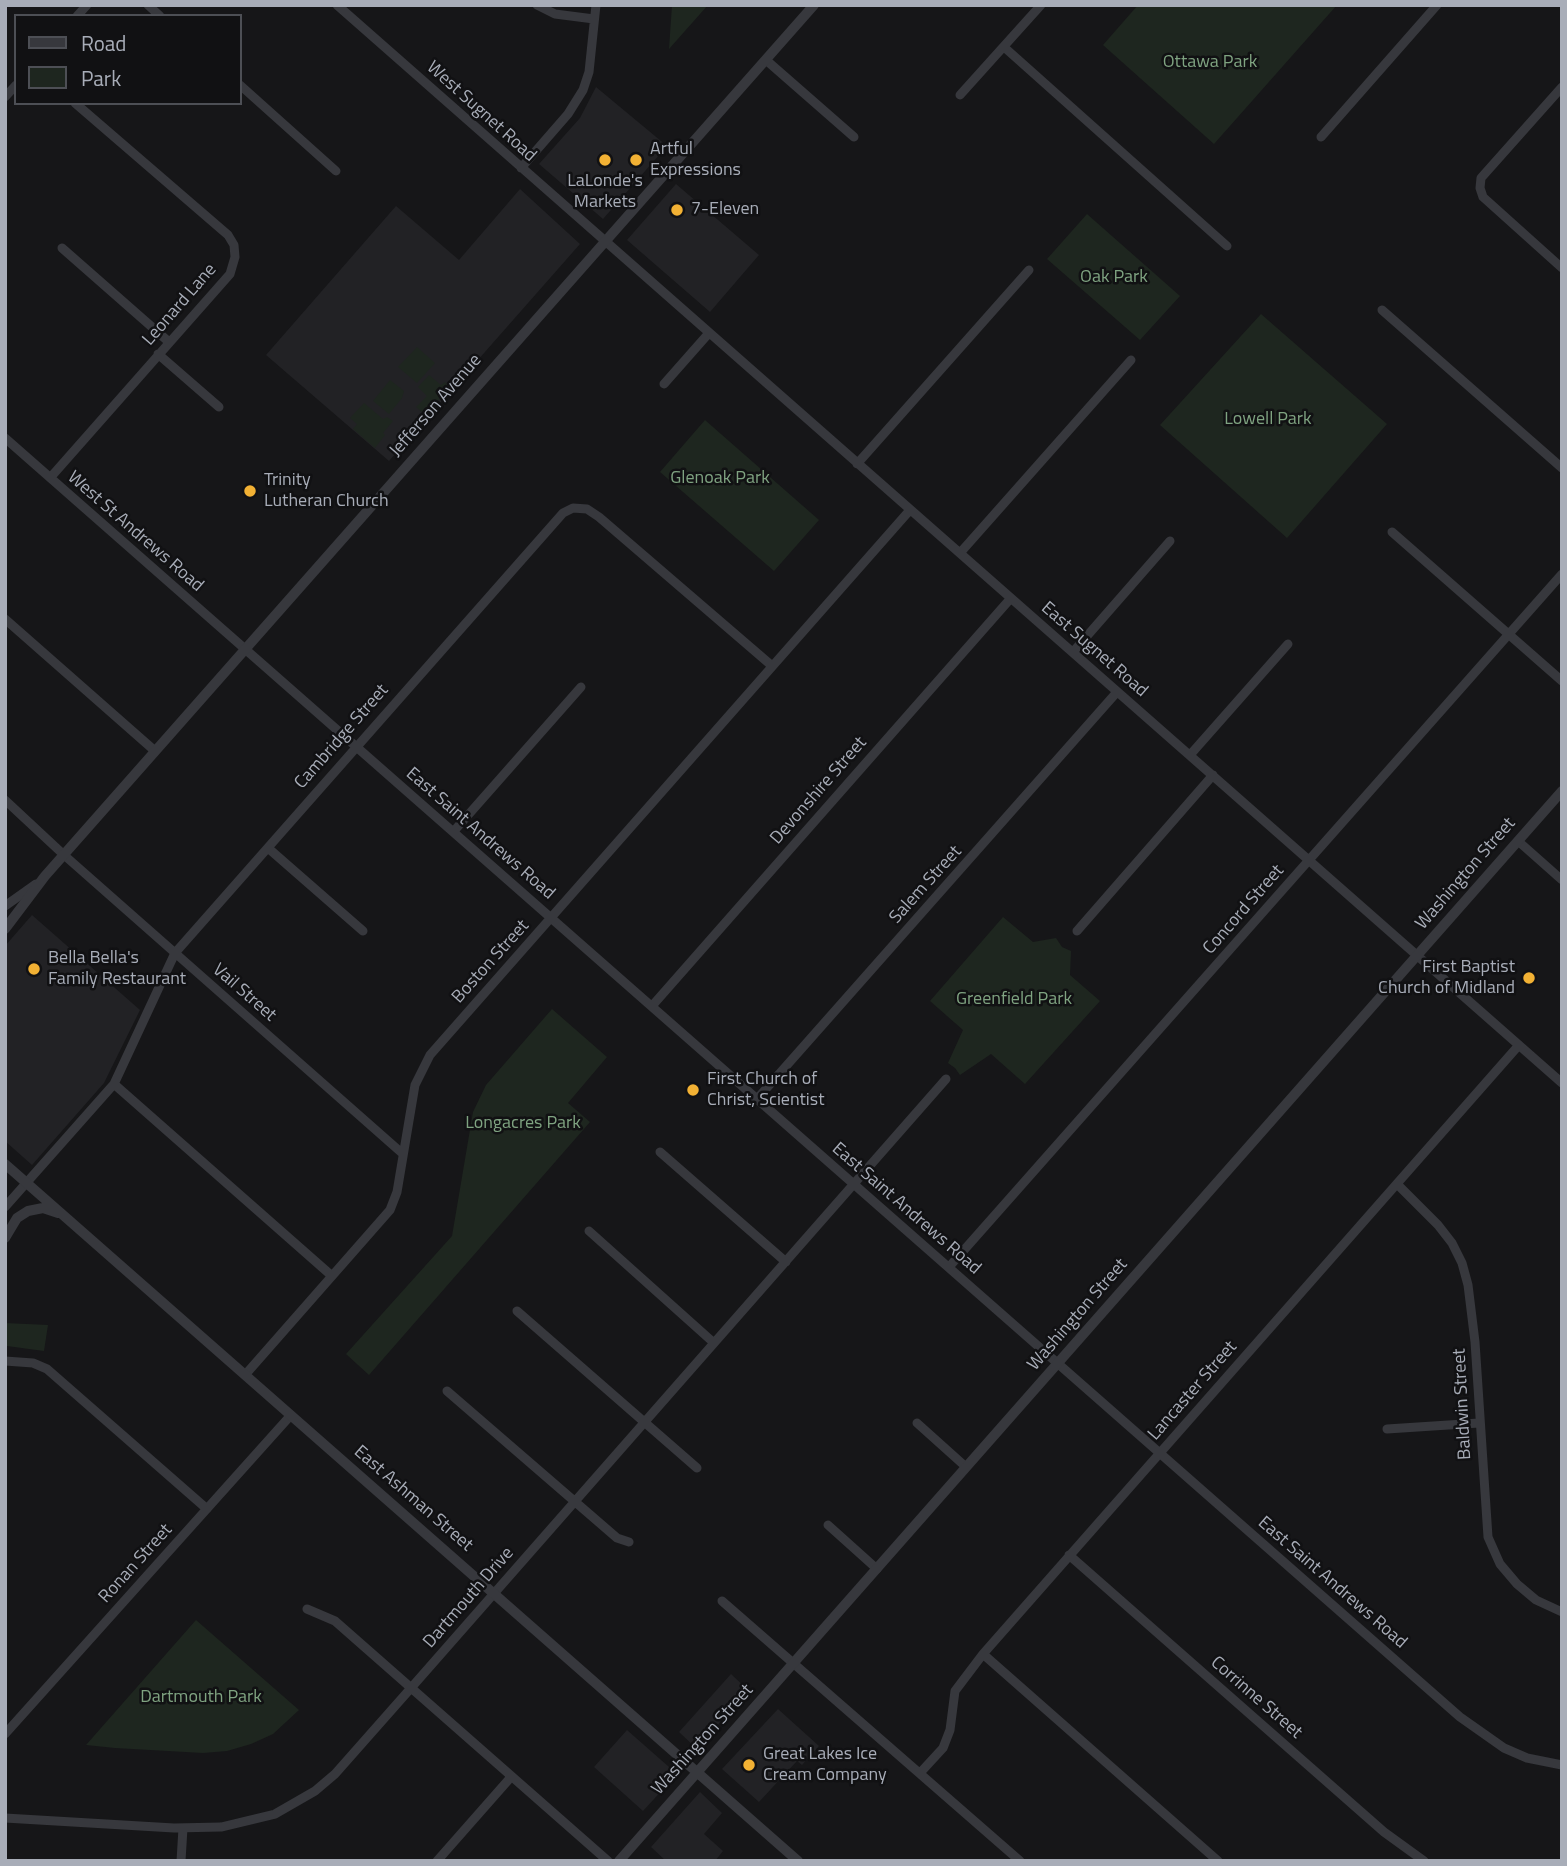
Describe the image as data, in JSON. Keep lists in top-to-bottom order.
{
  "streets": {
    "street": [
      "West Sugnet Road",
      "Leonard Lane",
      "Jefferson Avenue",
      "West St Andrews Road",
      "East Sugnet Road",
      "Cambridge Street",
      "Devonshire Street",
      "East Saint Andrews Road",
      "Washington Street",
      "Salem Street",
      "Concord Street",
      "Boston Street",
      "Vail Street",
      "Lancaster Street",
      "Baldwin Street",
      "East Ashman Street",
      "Ronan Street",
      "Dartmouth Drive",
      "Corrinne Street"
    ]
  },
  "crossings": [
    ["West Sugnet Road", "Jefferson Avenue"],
    ["West Sugnet Road", "East Sugnet Road"],
    ["Leonard Lane", "West St Andrews Road"],
    ["Jefferson Avenue", "West St Andrews Road"],
    ["Jefferson Avenue", "East Sugnet Road"],
    ["Jefferson Avenue", "East Saint Andrews Road"],
    ["Jefferson Avenue", "Vail Street"],
    ["West St Andrews Road", "East Saint Andrews Road"],
    ["East Sugnet Road", "Devonshire Street"],
    ["East Sugnet Road", "Washington Street"],
    ["East Sugnet Road", "Salem Street"],
    ["East Sugnet Road", "Concord Street"],
    ["East Sugnet Road", "Boston Street"],
    ["East Sugnet Road", "Lancaster Street"],
    ["Cambridge Street", "East Saint Andrews Road"],
    ["Cambridge Street", "Boston Street"],
    ["Cambridge Street", "Vail Street"],
    ["Cambridge Street", "East Ashman Street"],
    ["Devonshire Street", "East Saint Andrews Road"],
    ["East Saint Andrews Road", "Washington Street"],
    ["East Saint Andrews Road", "Salem Street"],
    ["East Saint Andrews Road", "Concord Street"],
    ["East Saint Andrews Road", "Boston Street"],
    ["East Saint Andrews Road", "Lancaster Street"],
    ["East Saint Andrews Road", "Dartmouth Drive"],
    ["Washington Street", "East Ashman Street"],
    ["Boston Street", "Vail Street"],
    ["Boston Street", "East Ashman Street"],
    ["Lancaster Street", "Baldwin Street"],
    ["Lancaster Street", "Corrinne Street"],
    ["East Ashman Street", "Ronan Street"],
    ["East Ashman Street", "Dartmouth Drive"]
  ],
  "parks": [
    "Ottawa Park",
    "Oak Park",
    "Lowell Park",
    "Glenoak Park",
    "Greenfield Park",
    "Longacres Park",
    "Dartmouth Park"
  ],
  "places": [
    "LaLonde's Markets",
    "Artful Expressions",
    "7-Eleven",
    "Trinity Lutheran Church",
    "Bella Bella's Family Restaurant",
    "First Baptist Church of Midland",
    "First Church of Christ, Scientist",
    "Great Lakes Ice Cream Company"
  ],
  "legend": ["Road", "Park"]
}
